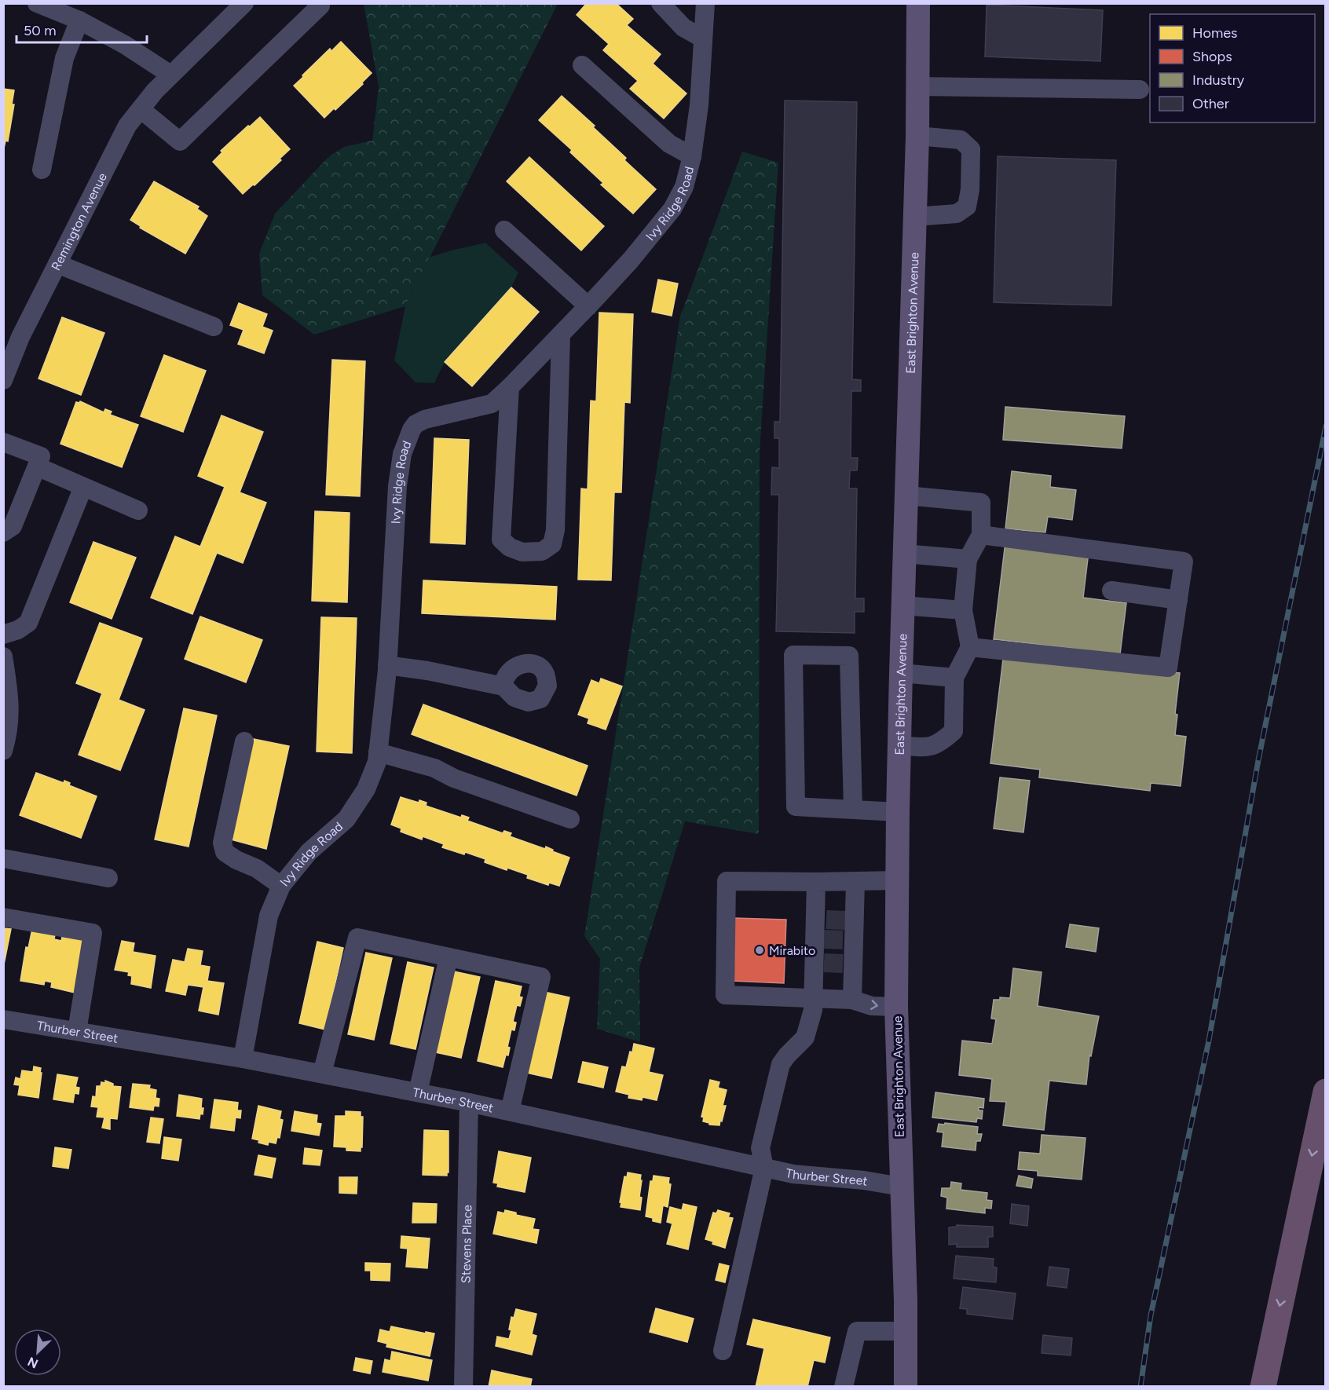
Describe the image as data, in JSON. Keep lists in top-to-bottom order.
{
  "streets": {
    "main road": ["East Brighton Avenue"],
    "street": [
      "Ivy Ridge Road",
      "Remington Avenue",
      "Thurber Street",
      "Stevens Place"
    ]
  },
  "crossings": [
    ["Ivy Ridge Road", "Thurber Street"],
    ["East Brighton Avenue", "Thurber Street"],
    ["Thurber Street", "Stevens Place"]
  ],
  "places": ["Mirabito"],
  "legend": [
    "Homes",
    "Shops",
    "Industry",
    "Other"
  ],
  "scale_bar": "50 m",
  "north": "bottom left"
}
